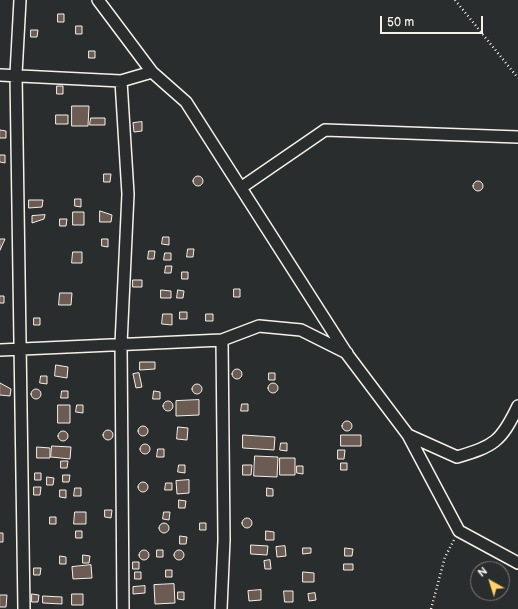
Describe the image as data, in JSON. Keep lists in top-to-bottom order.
{
  "scale_bar": "50 m",
  "north": "top left"
}
